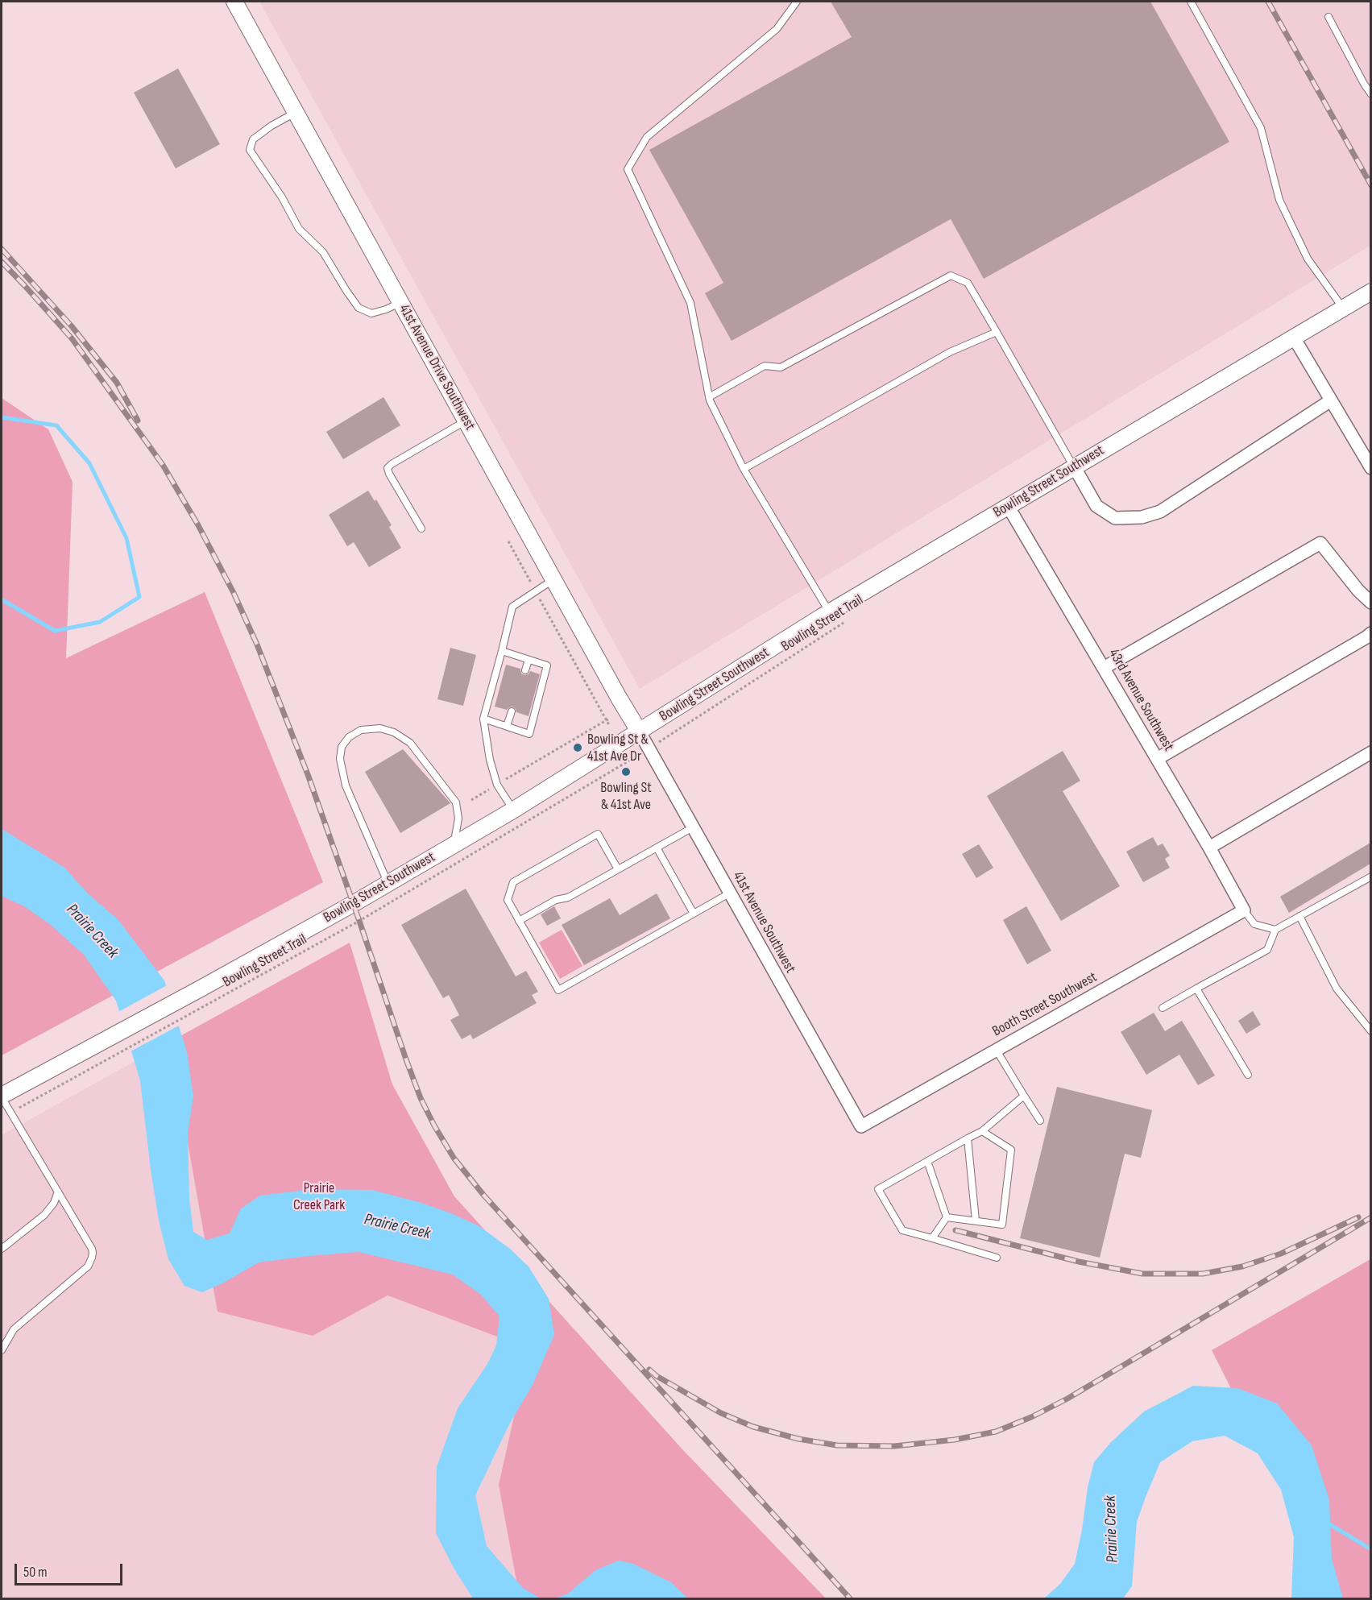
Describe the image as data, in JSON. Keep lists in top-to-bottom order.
{
  "streets": {
    "main road": ["41st Avenue Drive Southwest", "Bowling Street Southwest"],
    "street": ["43rd Avenue Southwest", "41st Avenue Southwest", "Booth Street Southwest"],
    "path": ["Bowling Street Trail"]
  },
  "crossings": [
    ["41st Avenue Drive Southwest", "Bowling Street Southwest"],
    ["41st Avenue Drive Southwest", "41st Avenue Southwest"],
    ["Bowling Street Southwest", "43rd Avenue Southwest"],
    ["Bowling Street Southwest", "41st Avenue Southwest"],
    ["43rd Avenue Southwest", "Booth Street Southwest"],
    ["41st Avenue Southwest", "Booth Street Southwest"]
  ],
  "water": ["Prairie Creek"],
  "parks": ["Prairie Creek Park"],
  "places": ["Bowling St & 41st Ave Dr", "Bowling St & 41st Ave"],
  "scale_bar": "50 m"
}
